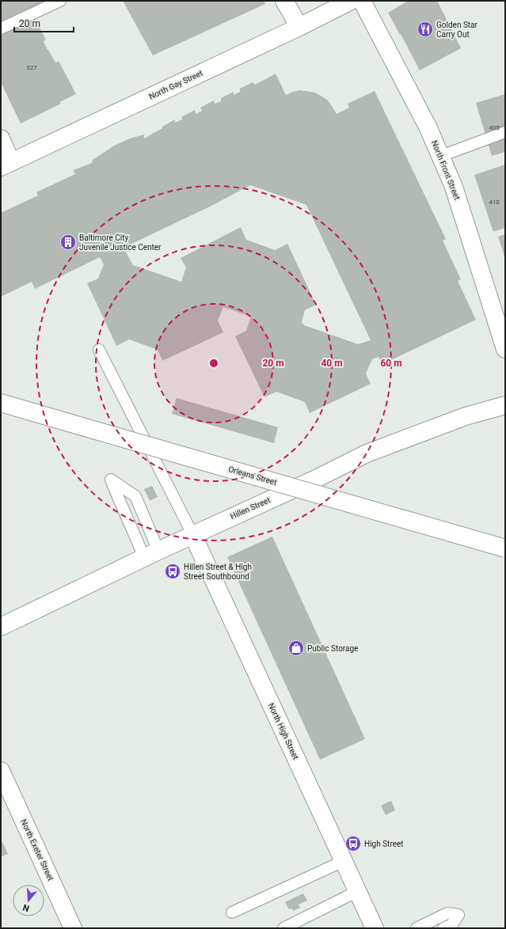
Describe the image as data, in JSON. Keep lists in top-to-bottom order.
{
  "streets": {
    "main road": [
      "North Gay Street",
      "North Front Street",
      "Orleans Street",
      "Hillen Street",
      "North High Street",
      "North Exeter Street"
    ]
  },
  "crossings": [
    ["Hillen Street", "North High Street"]
  ],
  "places": {
    "restaurant": ["Golden Star Carry Out"],
    "building": ["Baltimore City Juvenile Justice Center"],
    "bus stop": ["Hillen Street & High Street Southbound", "High Street"],
    "shop": ["Public Storage"]
  },
  "house_numbers": ["327", "405", "410"],
  "scale_bar": "20 m",
  "north": "bottom",
  "rings": ["20 m", "40 m", "60 m"]
}
